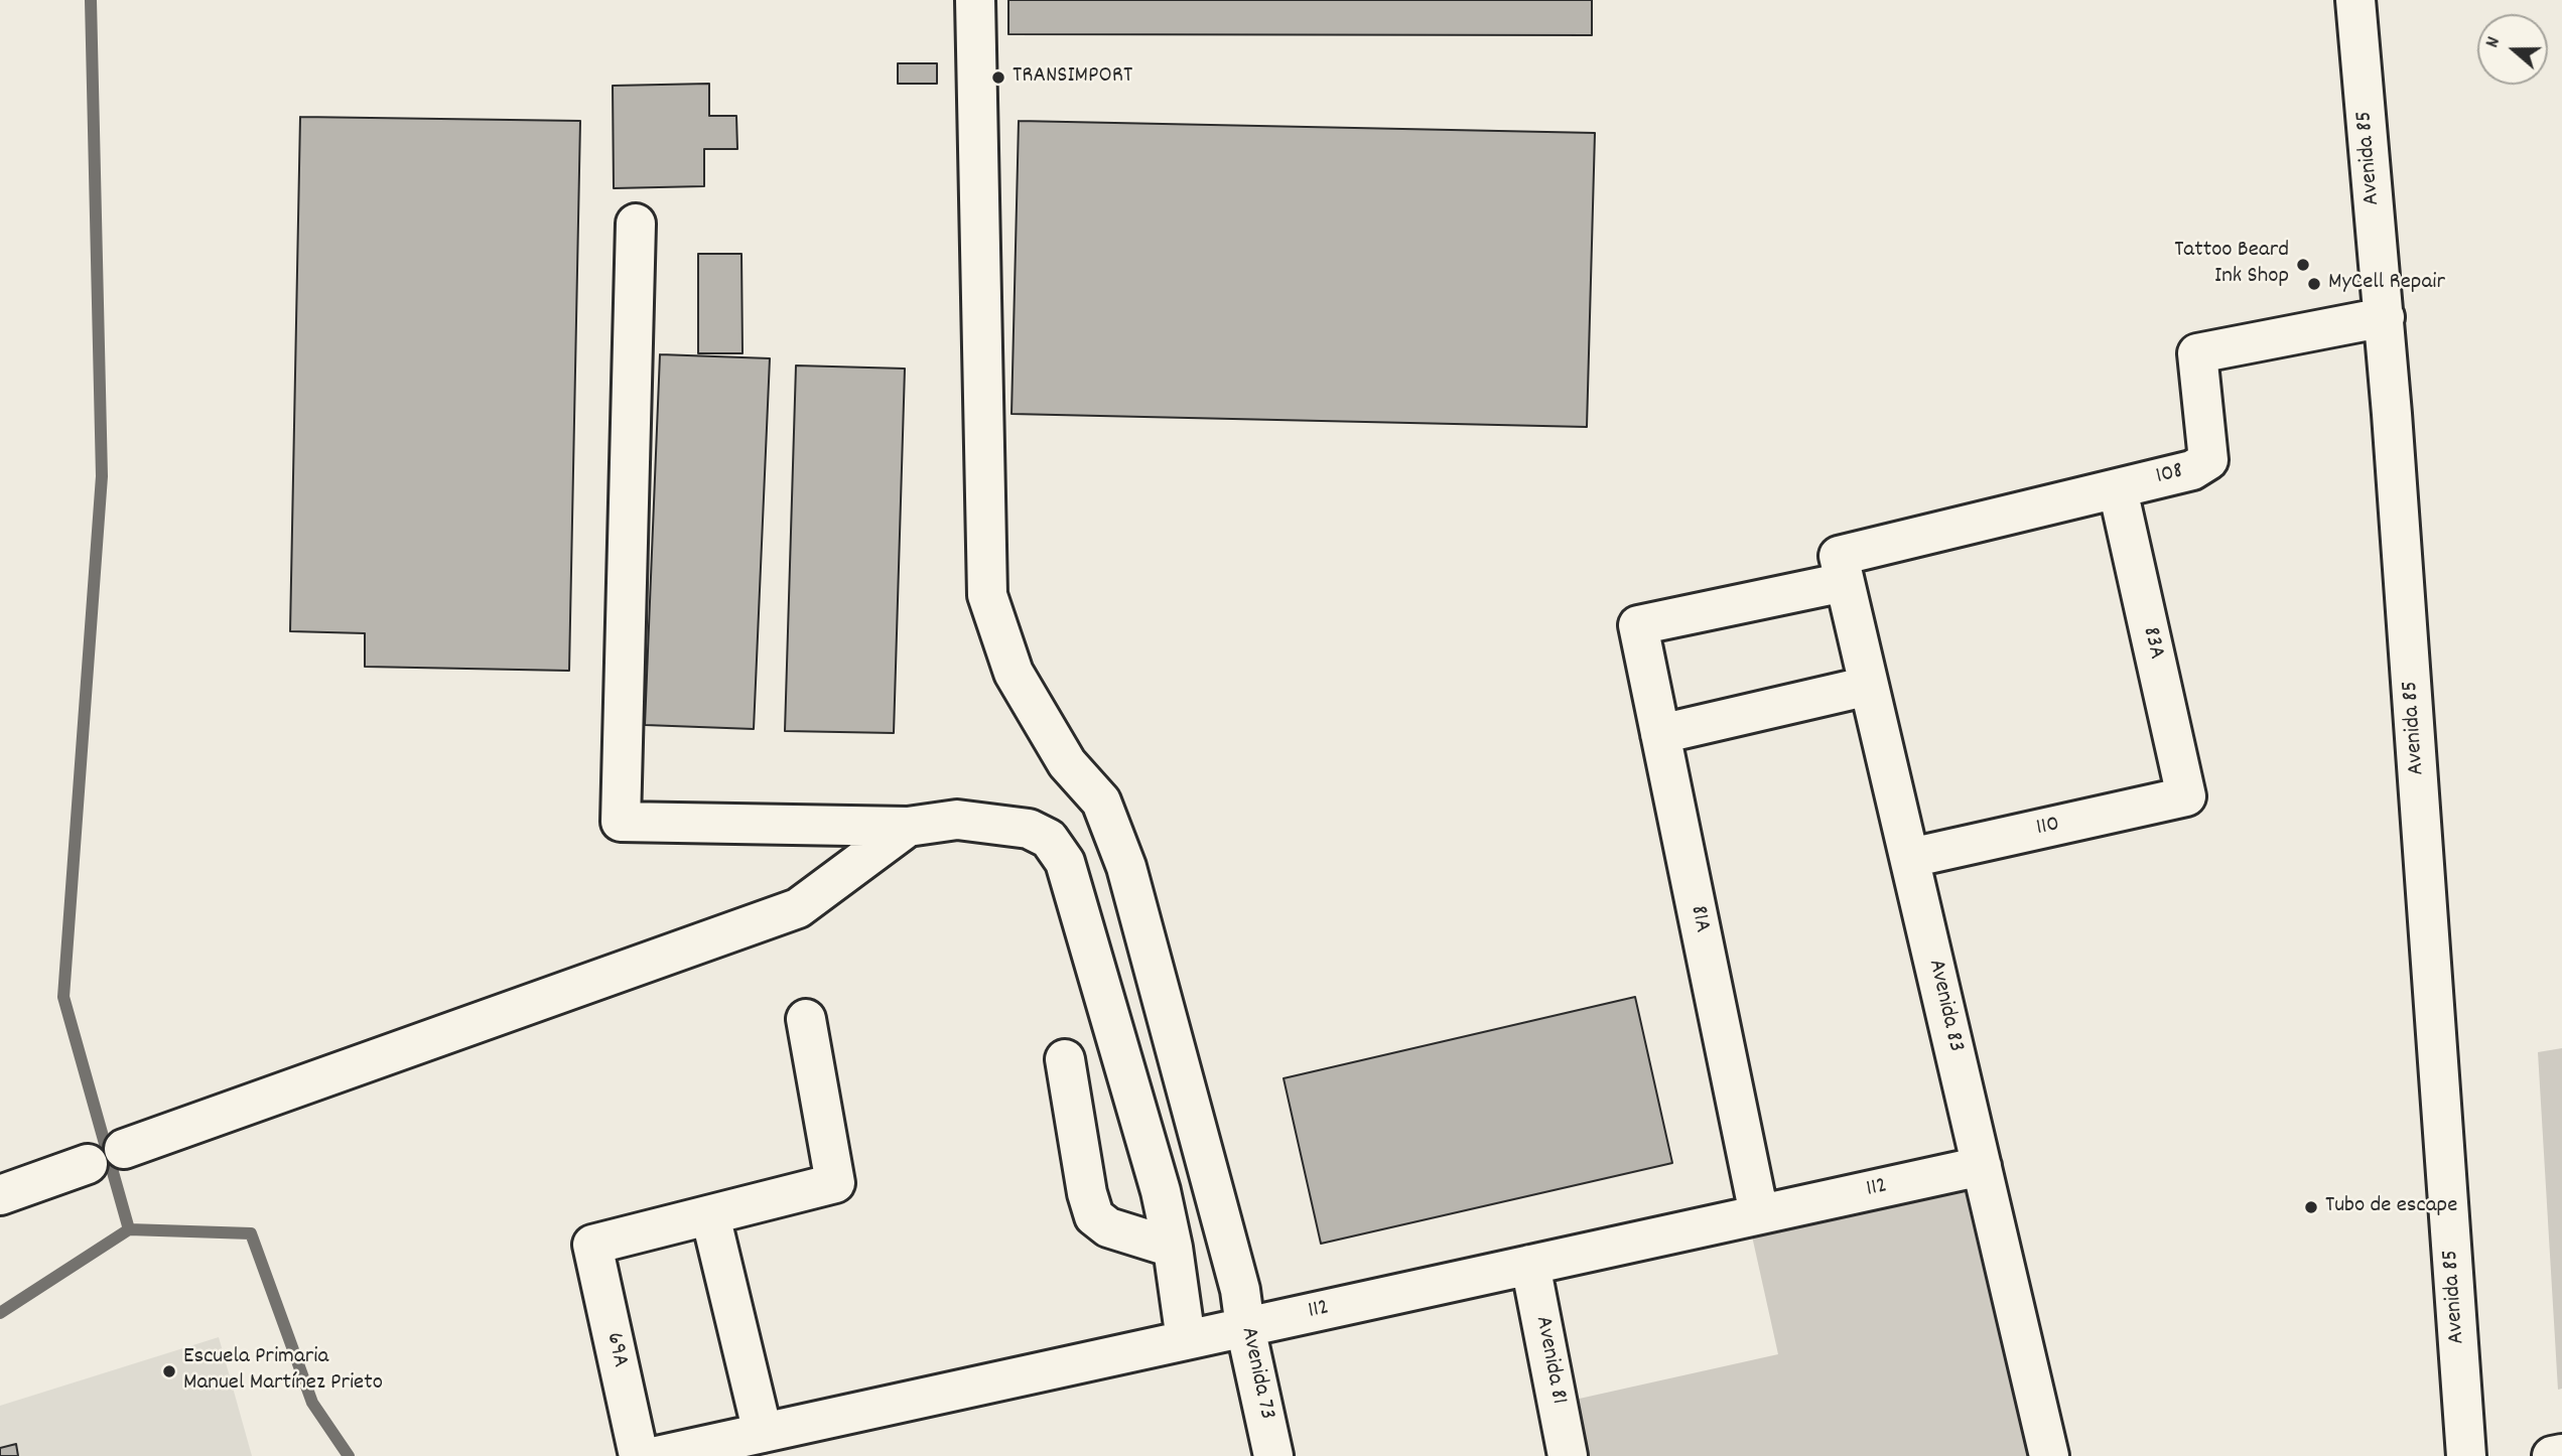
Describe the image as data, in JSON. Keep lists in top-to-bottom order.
{
  "streets": {
    "street": [
      "Avenida 85",
      "108",
      "83A",
      "110",
      "81A",
      "Avenida 83",
      "112",
      "69A",
      "Avenida 81",
      "Avenida 73"
    ]
  },
  "crossings": [
    ["Avenida 85", "108"],
    ["108", "83A"],
    ["108", "81A"],
    ["108", "Avenida 83"],
    ["83A", "110"],
    ["110", "Avenida 83"],
    ["81A", "112"],
    ["Avenida 83", "112"],
    ["112", "Avenida 81"],
    ["112", "Avenida 73"]
  ],
  "places": [
    "TRANSIMPORT",
    "Tattoo Beard Ink Shop",
    "MyCell Repair",
    "Tubo de escape",
    "Escuela Primaria Manuel Martínez Prieto"
  ],
  "north": "left"
}
